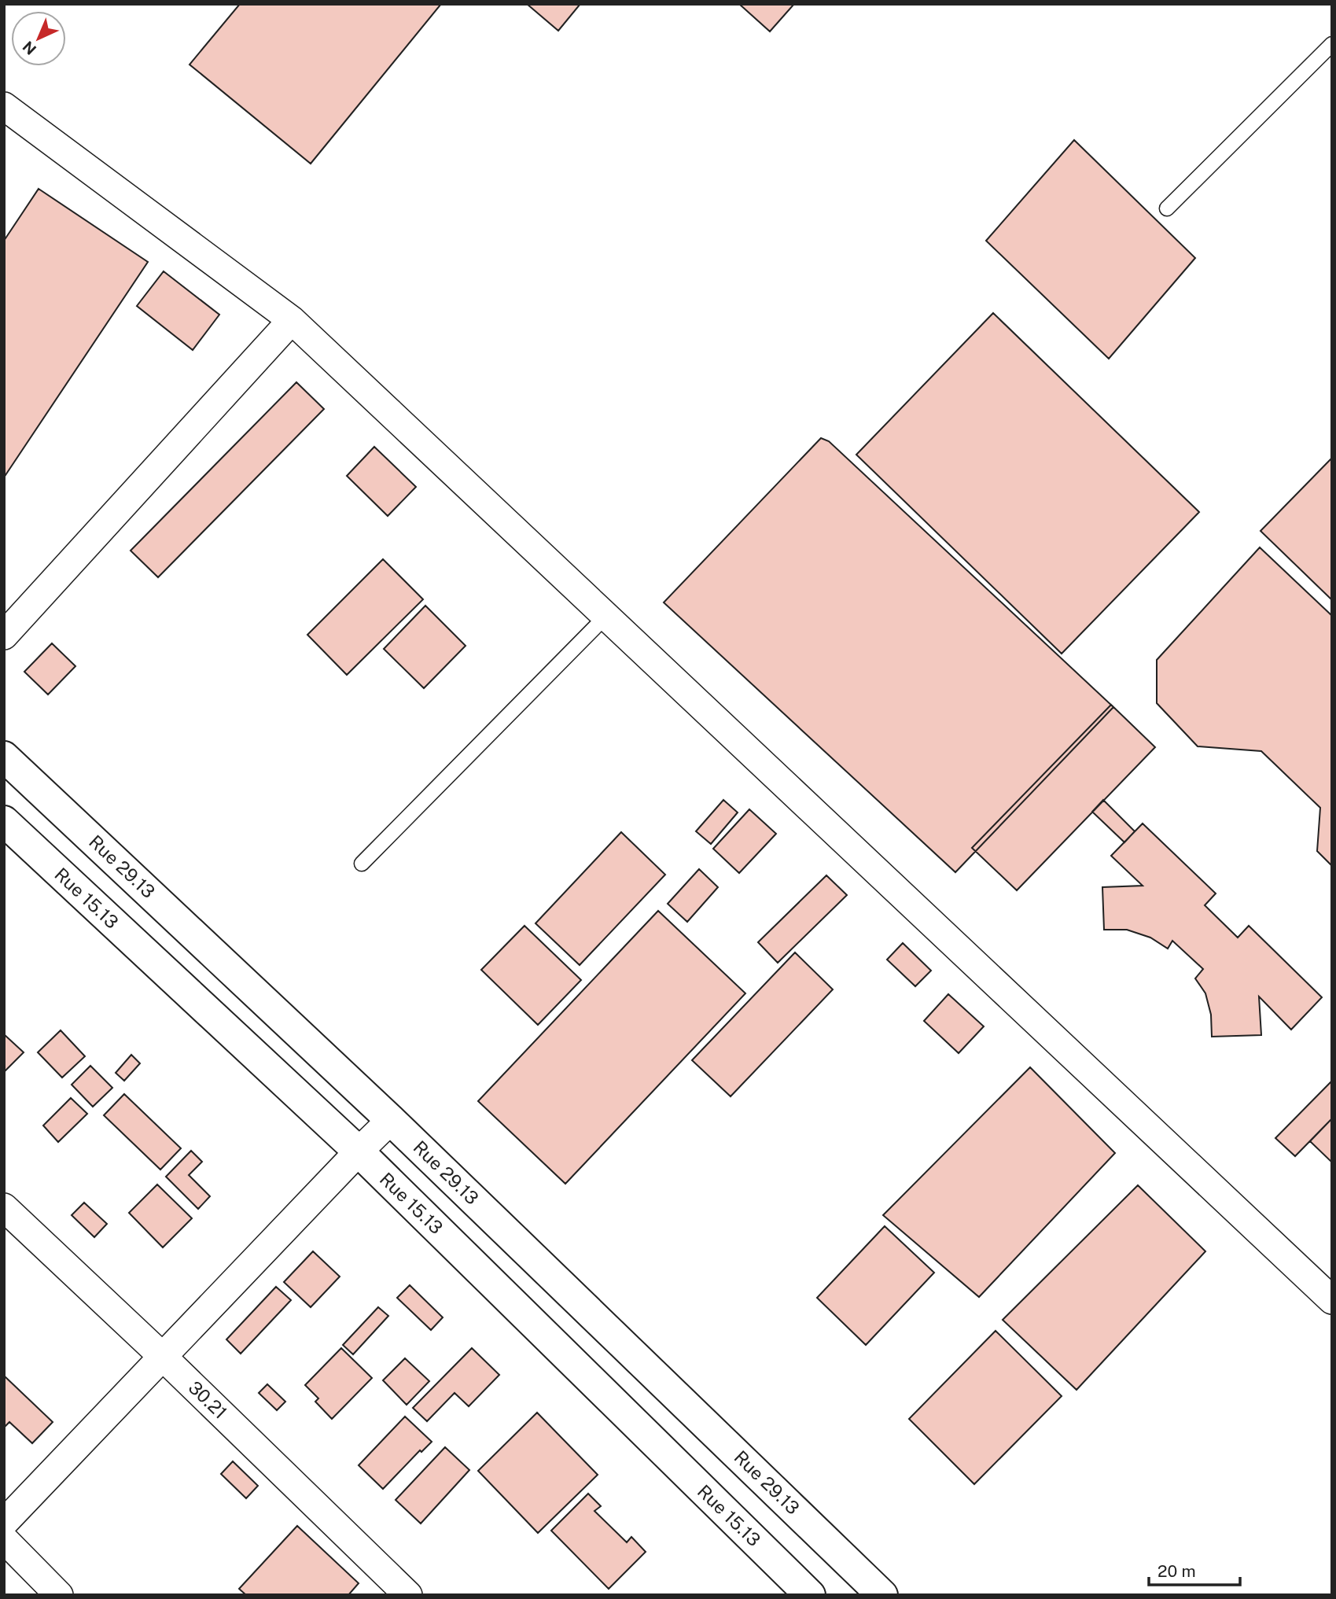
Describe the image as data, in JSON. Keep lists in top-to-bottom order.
{
  "streets": {
    "main road": ["Rue 29.13", "Rue 15.13"],
    "street": ["30.21"]
  },
  "scale_bar": "20 m",
  "north": "bottom left"
}
